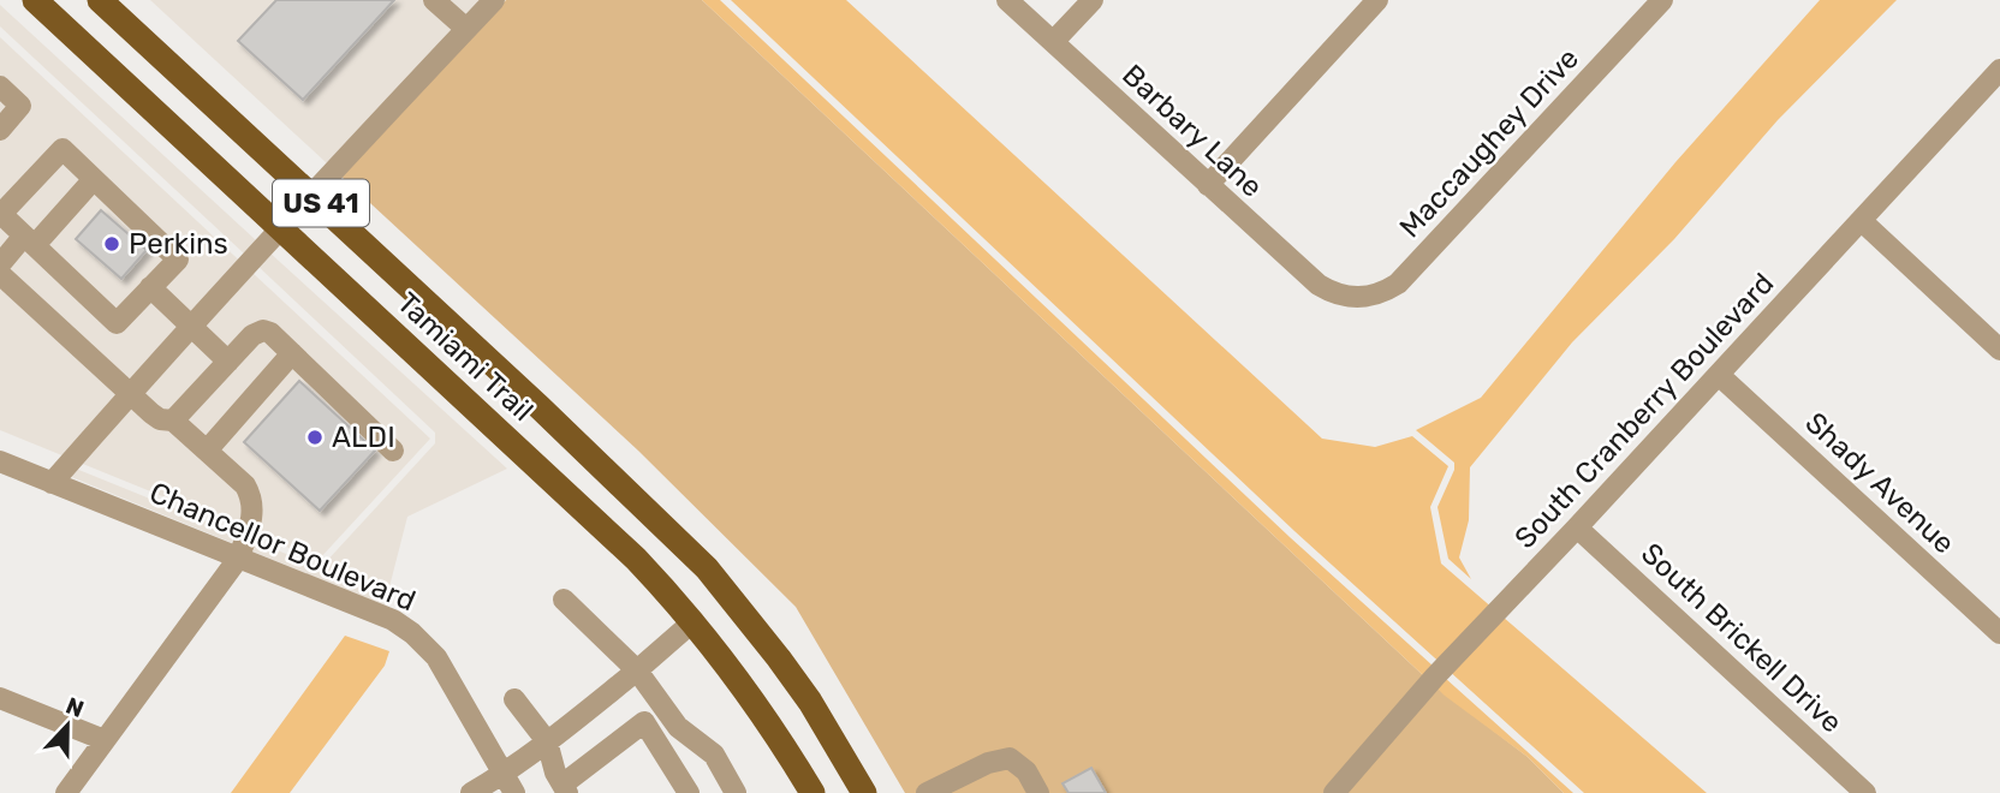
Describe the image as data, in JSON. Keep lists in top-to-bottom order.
{
  "streets": {
    "main road": ["US 41", "Tamiami Trail"],
    "street": [
      "Barbary Lane",
      "Maccaughey Drive",
      "South Cranberry Boulevard",
      "Shady Avenue",
      "Chancellor Boulevard",
      "South Brickell Drive"
    ]
  },
  "crossings": [
    ["Barbary Lane", "Maccaughey Drive"],
    ["South Cranberry Boulevard", "Shady Avenue"],
    ["South Cranberry Boulevard", "South Brickell Drive"]
  ],
  "places": ["Perkins", "ALDI"],
  "north": "top"
}
